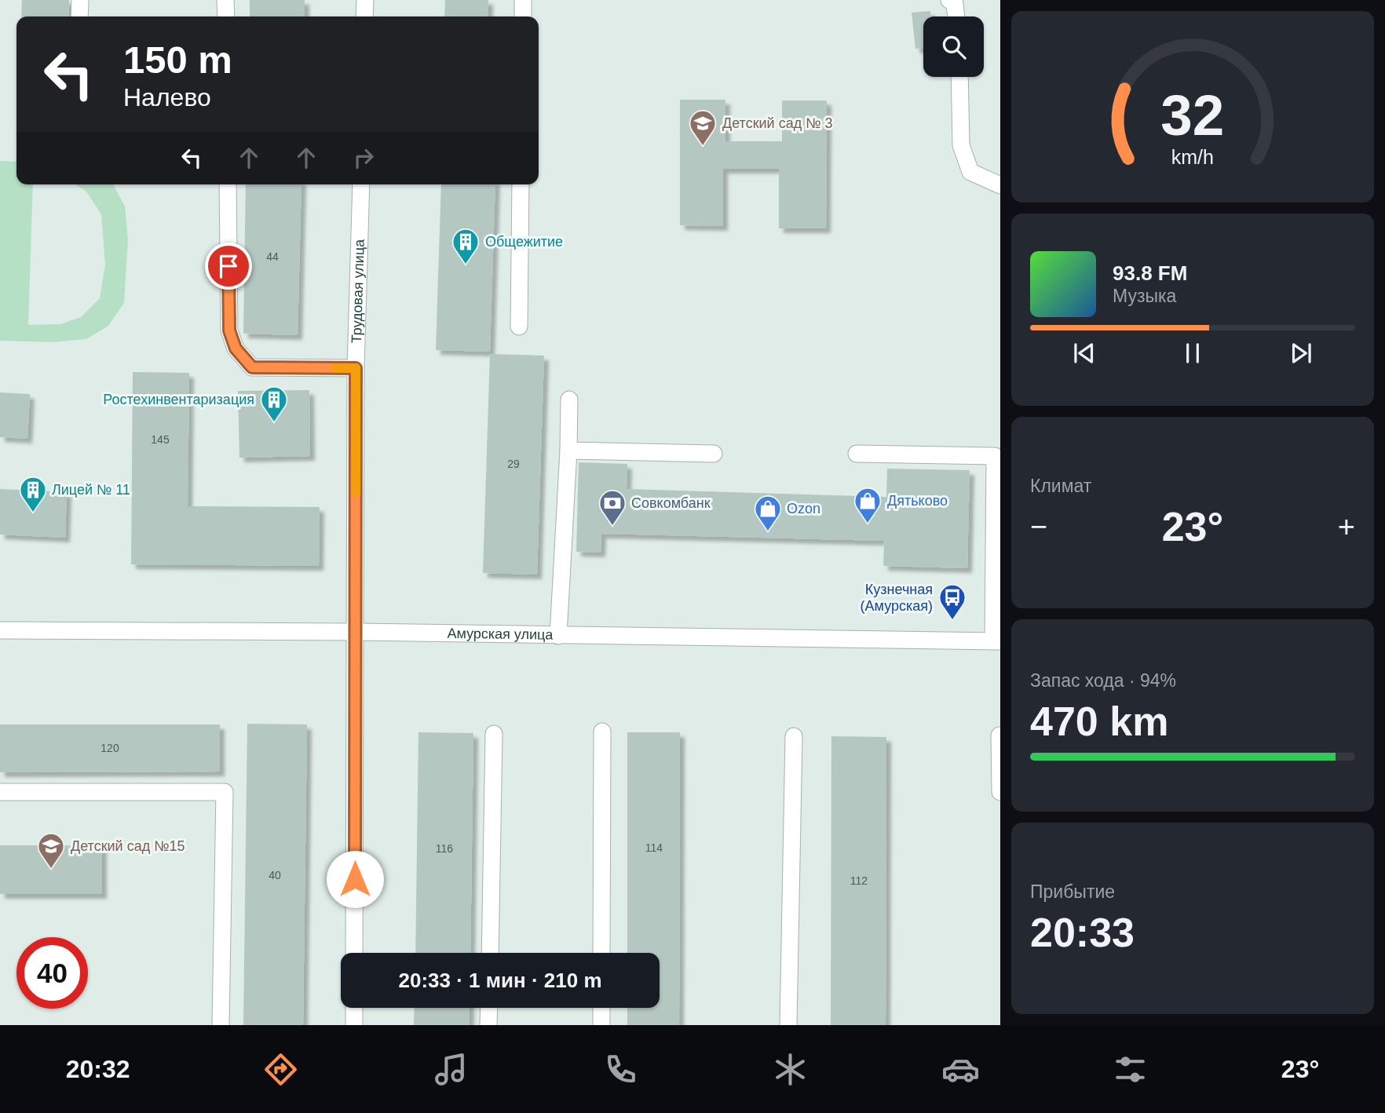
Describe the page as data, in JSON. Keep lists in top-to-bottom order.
{
  "streets": {
    "street": ["Трудовая улица", "Амурская улица"]
  },
  "crossings": [
    ["Трудовая улица", "Амурская улица"]
  ],
  "places": {
    "school or university": ["Детский сад № 3", "Детский сад №15"],
    "building": ["Общежитие", "Ростехинвентаризация", "Лицей № 11"],
    "shop": ["Дятьково", "Ozon"],
    "bank": ["Совкомбанк"],
    "bus stop": ["Кузнечная (Амурская)"]
  },
  "house_numbers": [
    "44",
    "145",
    "29",
    "120",
    "114",
    "116",
    "40",
    "112"
  ],
  "page": {
    "turn": ["150 m", "Налево"],
    "song": ["93.8 FM", "Музыка"],
    "tile": [
      "Климат",
      ["Запас хода · 94%", "470 km"],
      ["Прибытие", "20:33"]
    ],
    "heat": ["−", "23°", "+"],
    "limit": "40",
    "trip": "20:33 · 1 мин · 210 m",
    "tabs": ["20:32", "23°"],
    "gauge": ["32", "km/h"]
  }
}
